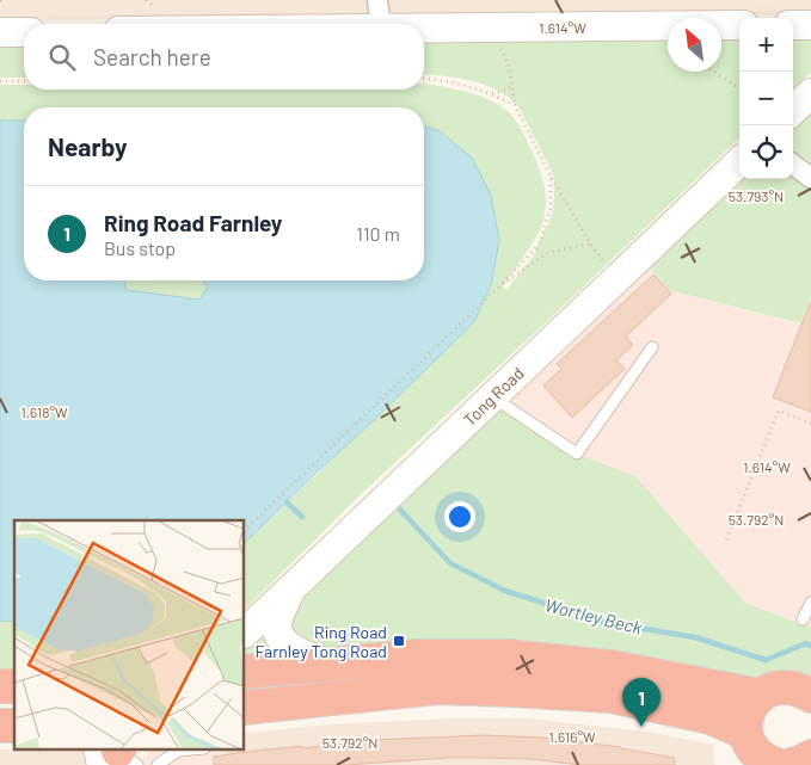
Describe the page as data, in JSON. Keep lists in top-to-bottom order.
{
  "streets": {
    "street": ["Tong Road"]
  },
  "water": ["Wortley Beck"],
  "places": {
    "transit": ["Ring Road Farnley Tong Road"]
  },
  "north": "top left",
  "page": {
    "map_buttons": ["+", "−"],
    "search": "Search here",
    "heading": "Nearby",
    "list": [
      {
        "mark": "1",
        "name": "Ring Road Farnley",
        "note": "Bus stop",
        "value": "110 m"
      }
    ],
    "pins": "1"
  },
  "coordinates": [
    "1.614°W",
    "53.793°N",
    "1.618°W",
    "53.792°N",
    "1.616°W"
  ]
}
